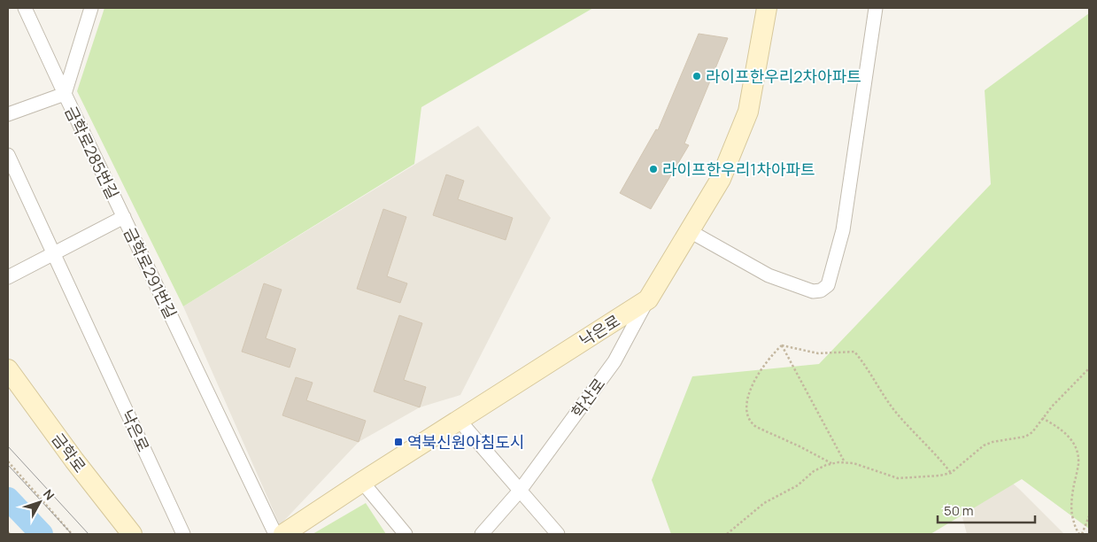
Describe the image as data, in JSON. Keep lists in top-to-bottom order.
{
  "streets": {
    "main road": ["낙은로", "금학로"],
    "street": ["금학로285번길", "금학로291번길", "학산로"]
  },
  "crossings": [
    ["금학로285번길", "금학로291번길"],
    ["금학로291번길", "낙은로"],
    ["낙은로", "학산로"]
  ],
  "places": {
    "other": ["라이프한우리2차아파트", "라이프한우리1차아파트"],
    "transit": ["역북신원아침도시"]
  },
  "scale_bar": "50 m",
  "north": "top right"
}
